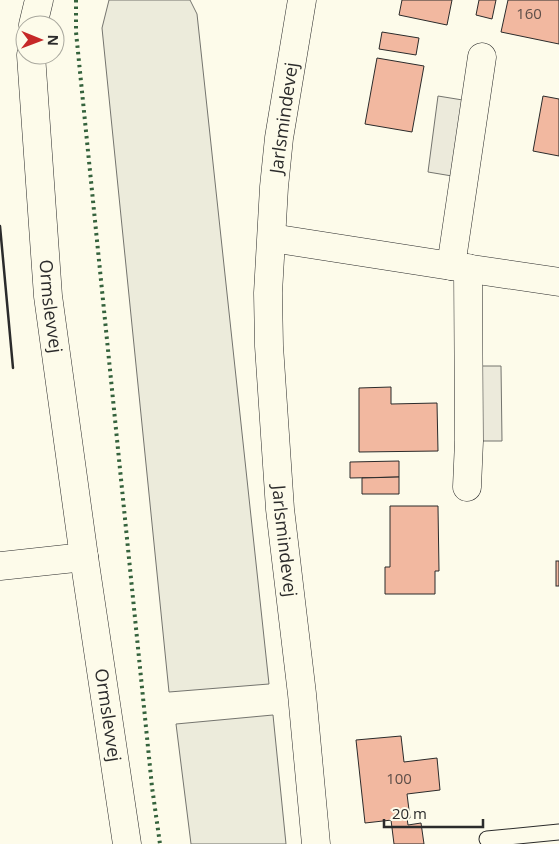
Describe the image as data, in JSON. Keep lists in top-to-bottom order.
{
  "streets": {
    "street": ["Jarlsmindevej", "Ormslevvej"]
  },
  "house_numbers": ["160", "100"],
  "scale_bar": "20 m",
  "north": "right"
}
